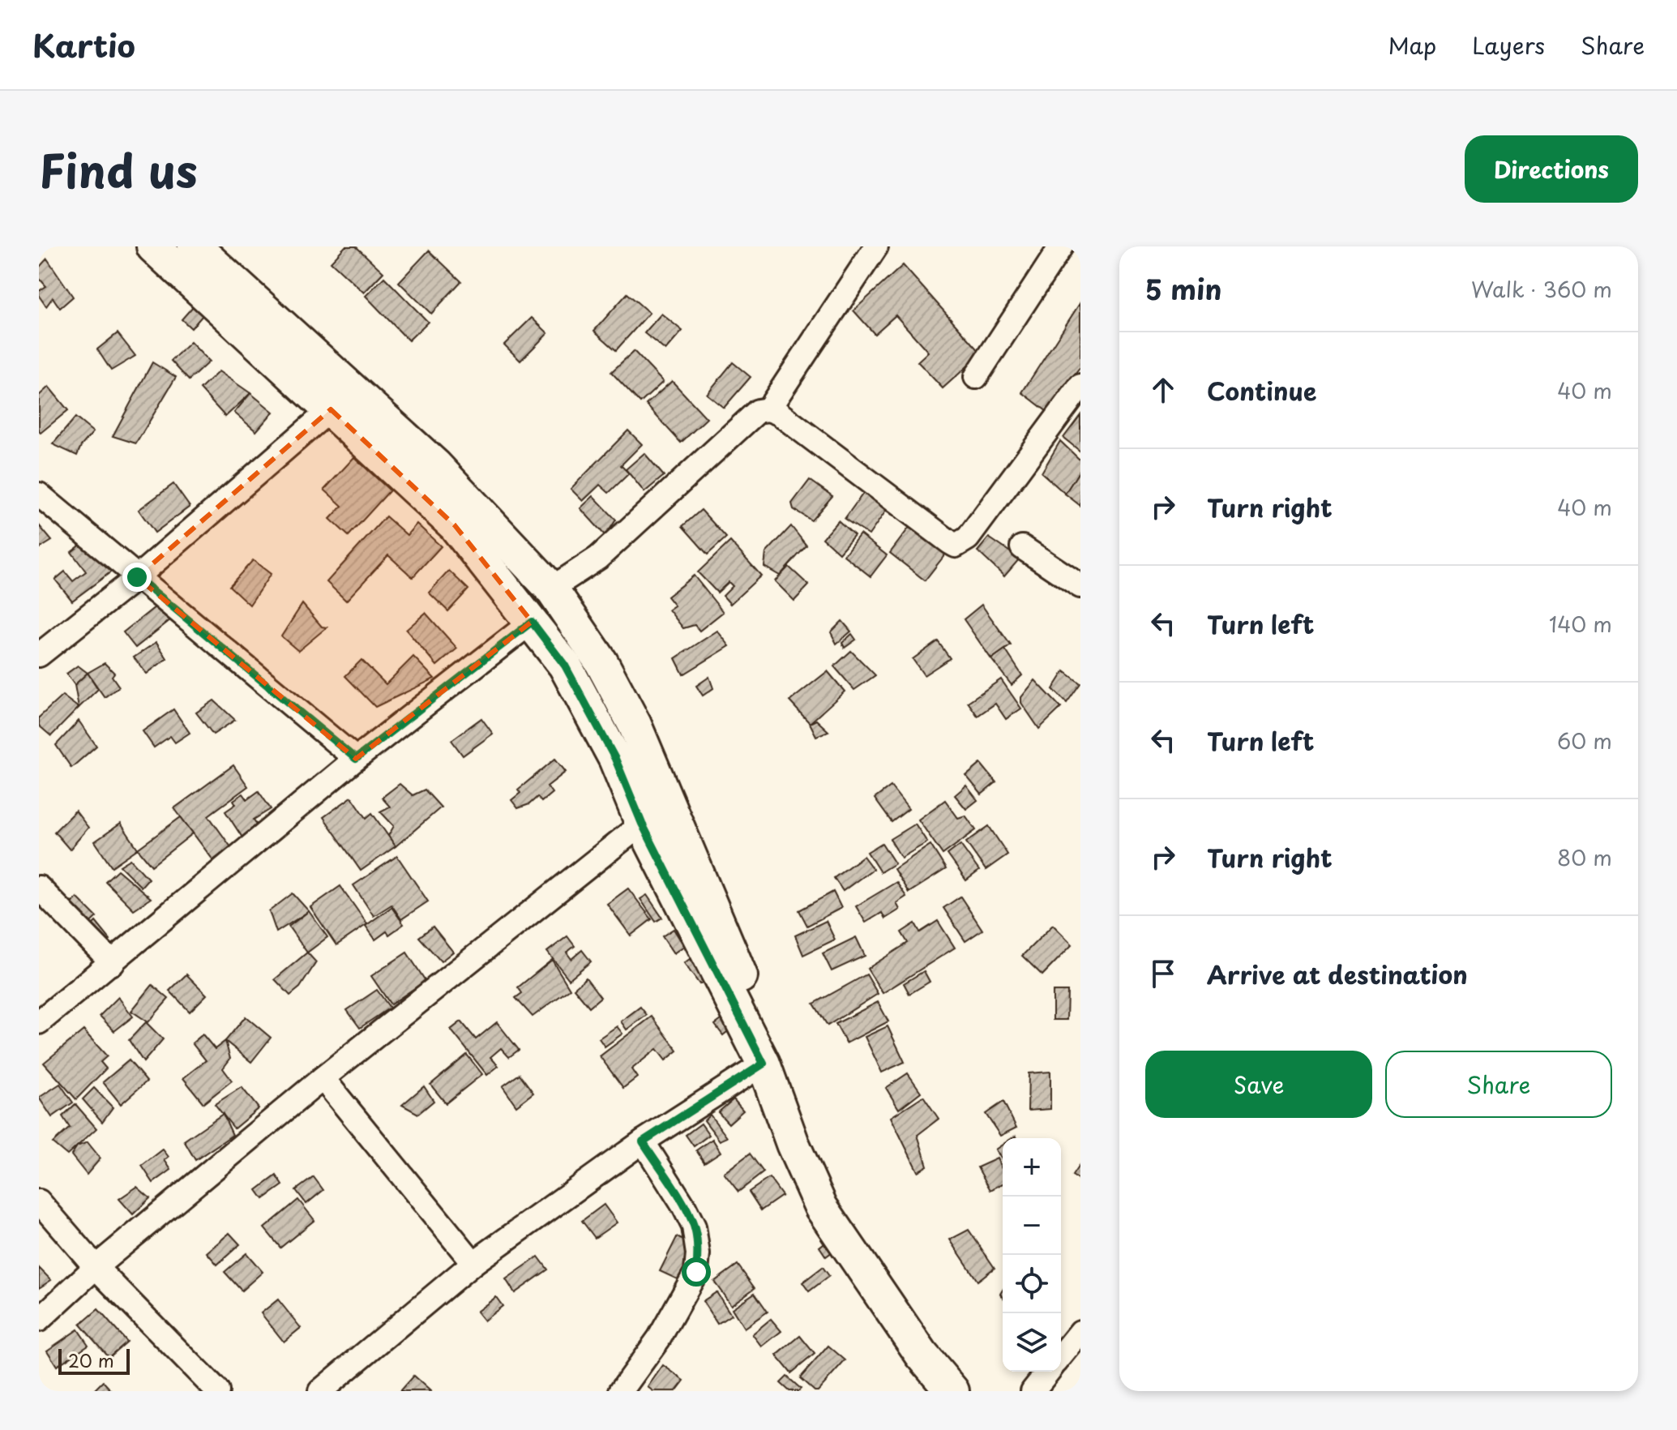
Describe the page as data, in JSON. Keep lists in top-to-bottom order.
{
  "scale_bar": "20 m",
  "page": {
    "header": "Kartio",
    "nav": ["Map", "Layers", "Share"],
    "title": "Find us",
    "buttons": [
      "Directions",
      ["Save", "Share"]
    ],
    "heading": ["5 min", "Walk · 360 m"],
    "list": [
      ["Continue", "40 m"],
      ["Turn right", "40 m"],
      ["Turn left", "140 m"],
      ["Turn left", "60 m"],
      ["Turn right", "80 m"],
      "Arrive at destination"
    ],
    "map_buttons": ["+", "−"],
    "scale": "20 m"
  }
}
